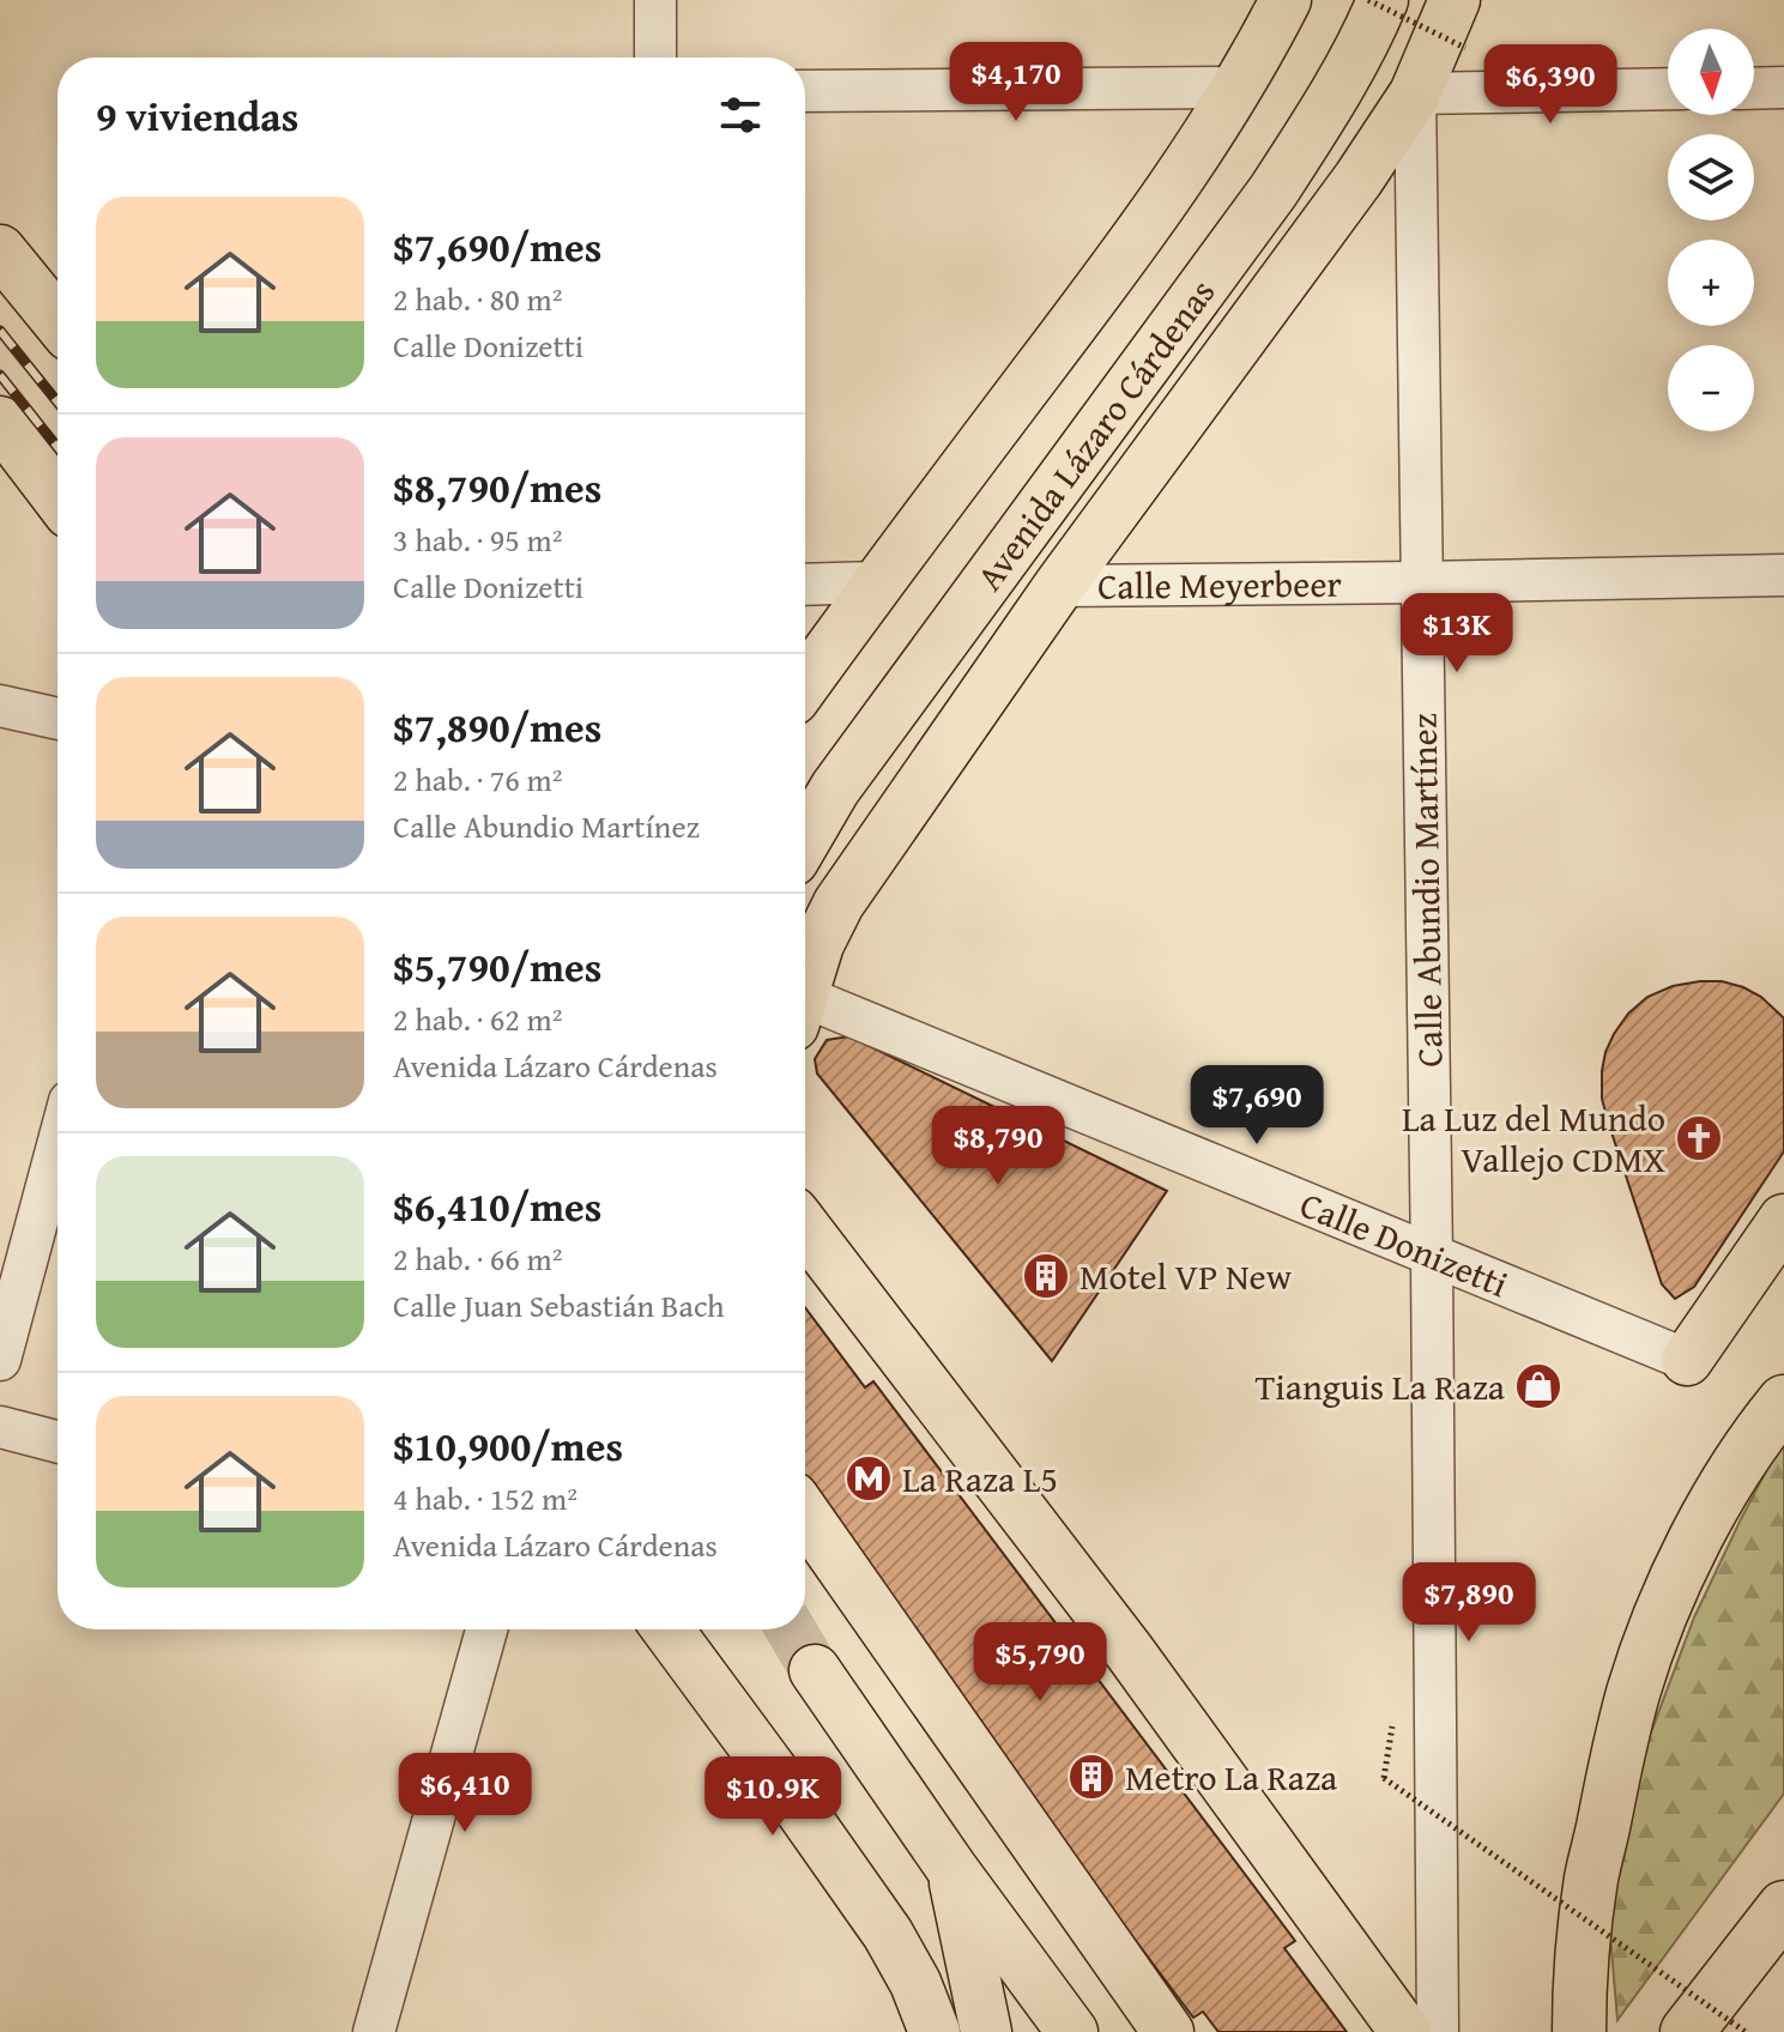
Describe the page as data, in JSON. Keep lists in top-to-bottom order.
{
  "streets": {
    "main road": ["Avenida Lázaro Cárdenas"],
    "street": ["Calle Meyerbeer", "Calle Abundio Martínez", "Calle Donizetti"]
  },
  "crossings": [
    ["Calle Meyerbeer", "Calle Abundio Martínez"],
    ["Calle Abundio Martínez", "Calle Donizetti"]
  ],
  "places": {
    "church": ["La Luz del Mundo Vallejo CDMX"],
    "building": ["Motel VP New", "Metro La Raza"],
    "shop": ["Tianguis La Raza"],
    "metro station": ["La Raza L5"]
  },
  "north": "bottom",
  "page": {
    "map_buttons": ["+", "−"],
    "price": [
      "$4,170",
      "$6,390",
      "$13K",
      "$7,690",
      "$8,790",
      "$7,890",
      "$5,790",
      "$6,410",
      "$10.9K"
    ],
    "heading": "9 viviendas",
    "list": [
      {
        "name": "$7,690/mes",
        "note": "2 hab. · 80 m² · Calle Donizetti"
      },
      {
        "name": "$8,790/mes",
        "note": "3 hab. · 95 m² · Calle Donizetti"
      },
      {
        "name": "$7,890/mes",
        "note": "2 hab. · 76 m² · Calle Abundio Martínez"
      },
      {
        "name": "$5,790/mes",
        "note": "2 hab. · 62 m² · Avenida Lázaro Cárdenas"
      },
      {
        "name": "$6,410/mes",
        "note": "2 hab. · 66 m² · Calle Juan Sebastián Bach"
      },
      {
        "name": "$10,900/mes",
        "note": "4 hab. · 152 m² · Avenida Lázaro Cárdenas"
      }
    ]
  }
}
